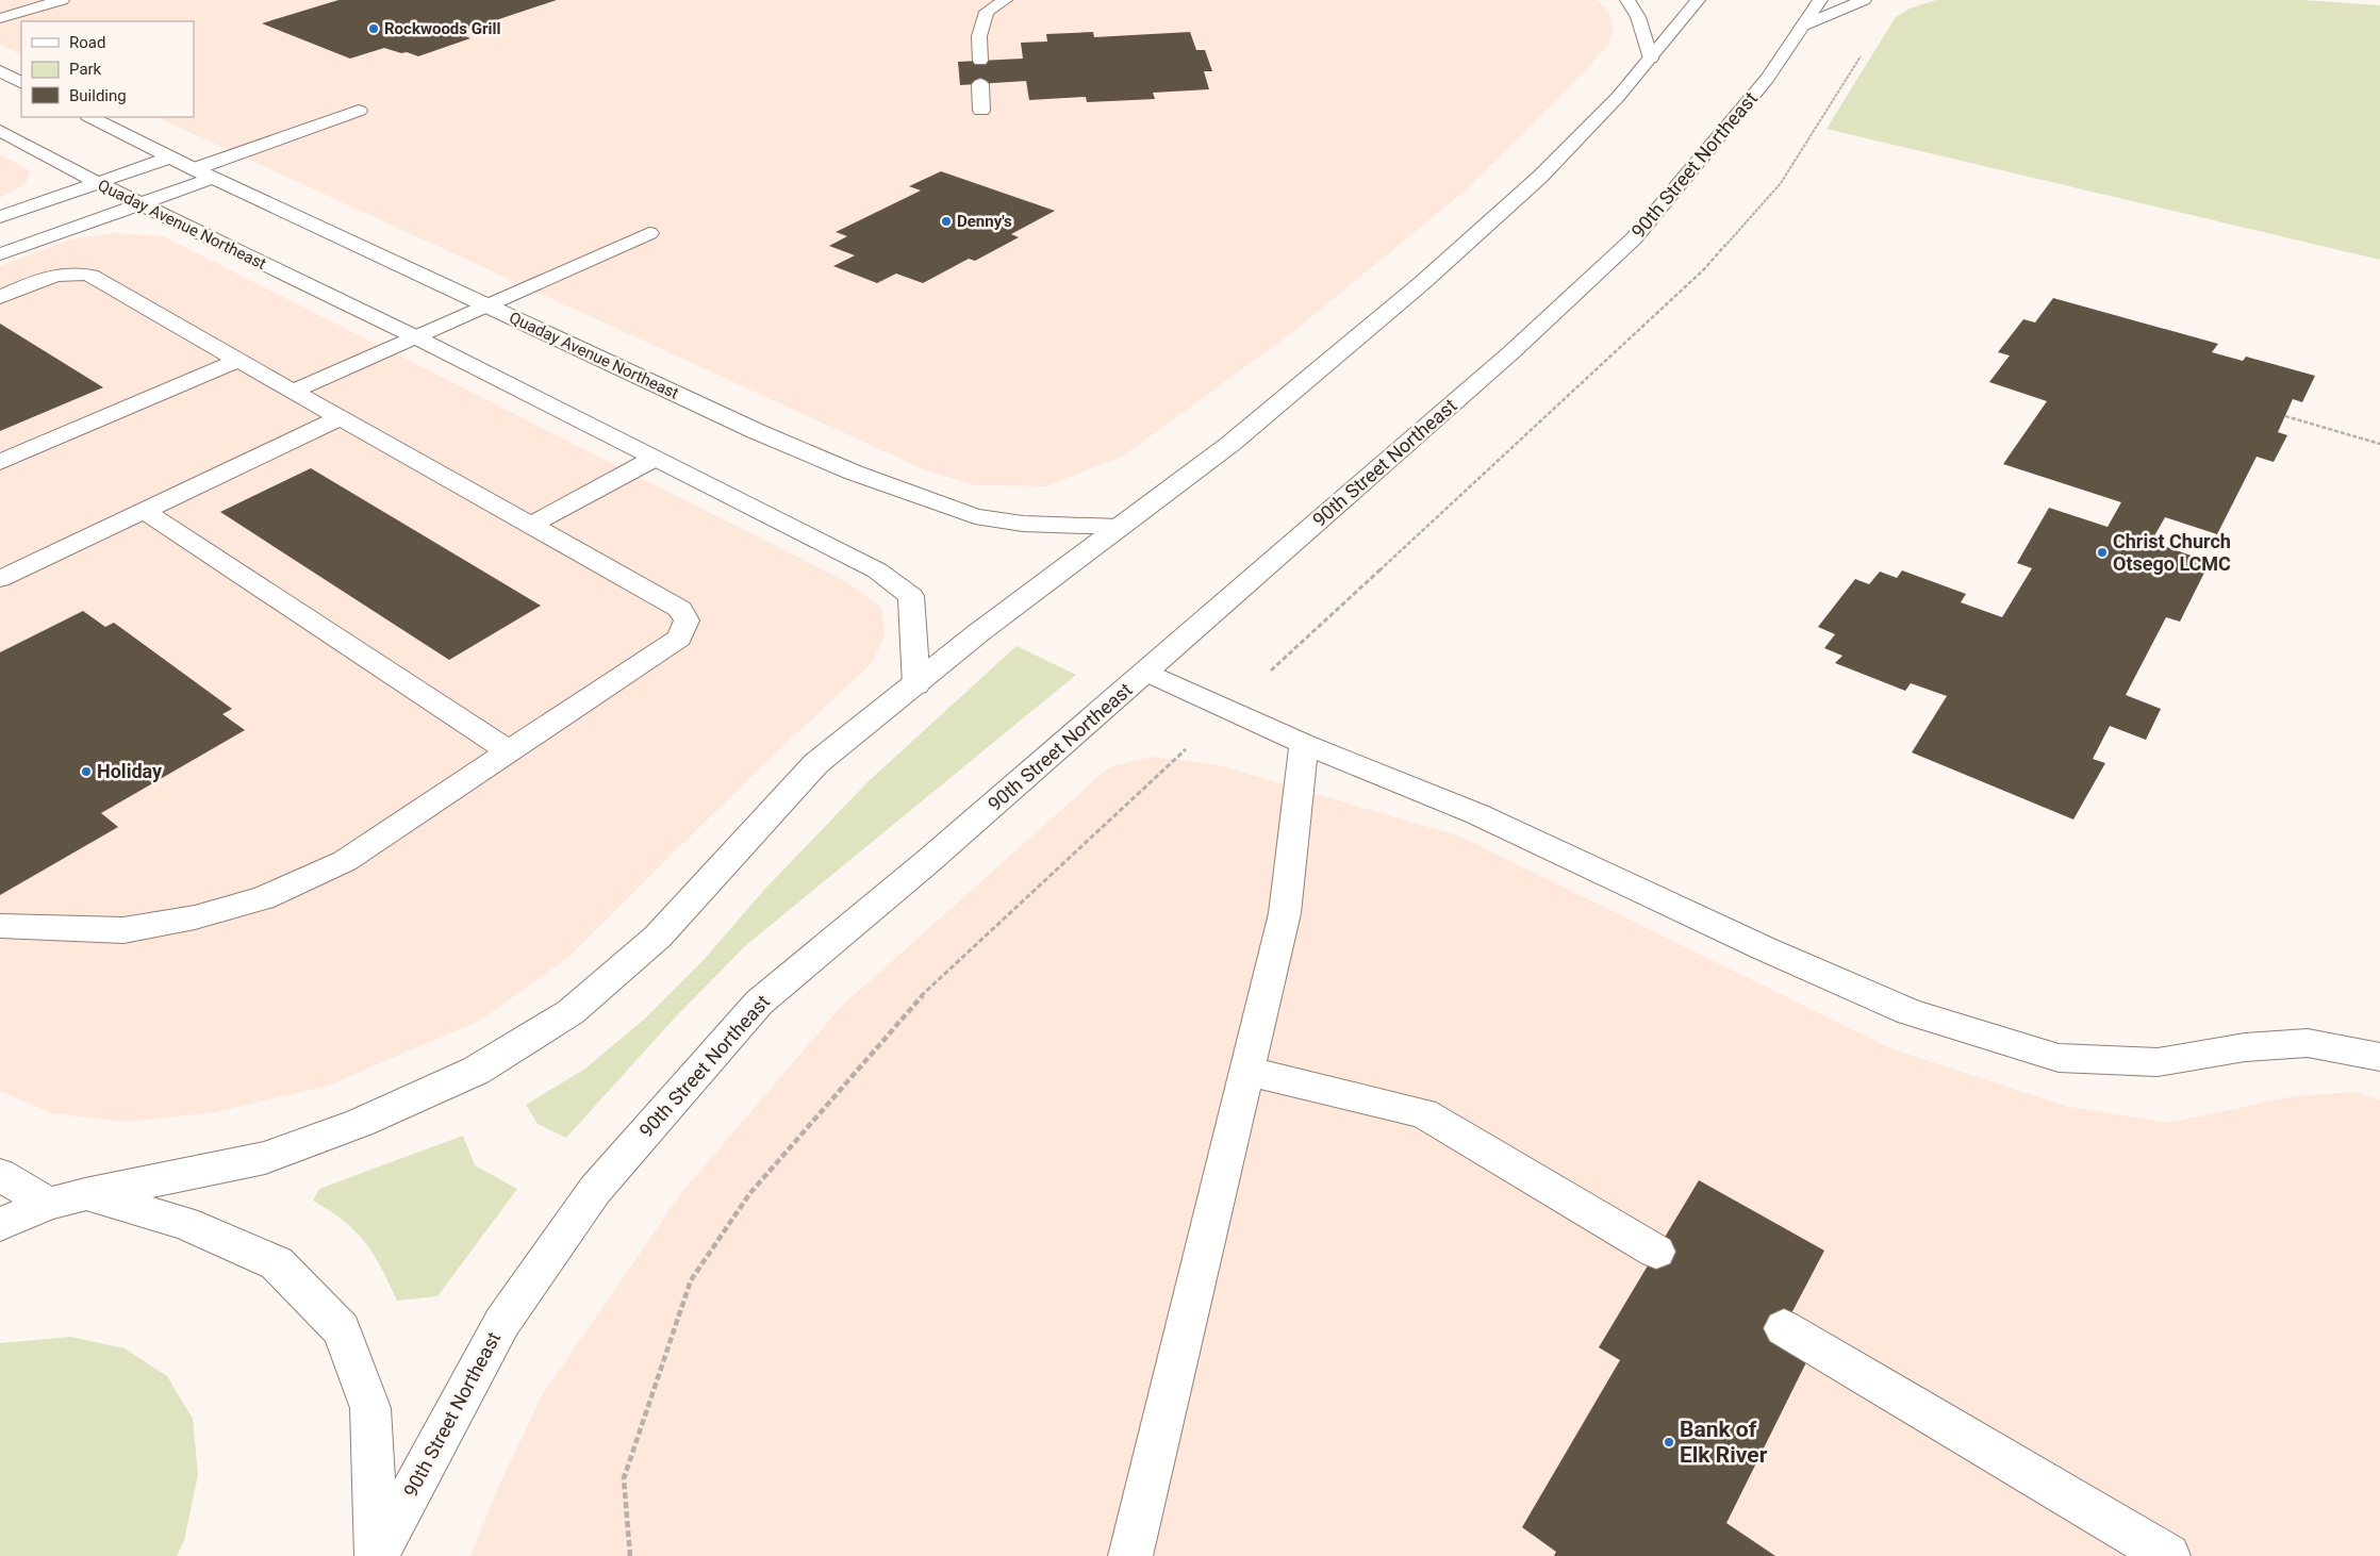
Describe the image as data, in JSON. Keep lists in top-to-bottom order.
{
  "streets": {
    "main road": ["90th Street Northeast", "Quaday Avenue Northeast"]
  },
  "places": [
    "Rockwoods Grill",
    "Denny's",
    "Christ Church Otsego LCMC",
    "Holiday",
    "Bank of Elk River"
  ],
  "legend": ["Road", "Park", "Building"]
}
